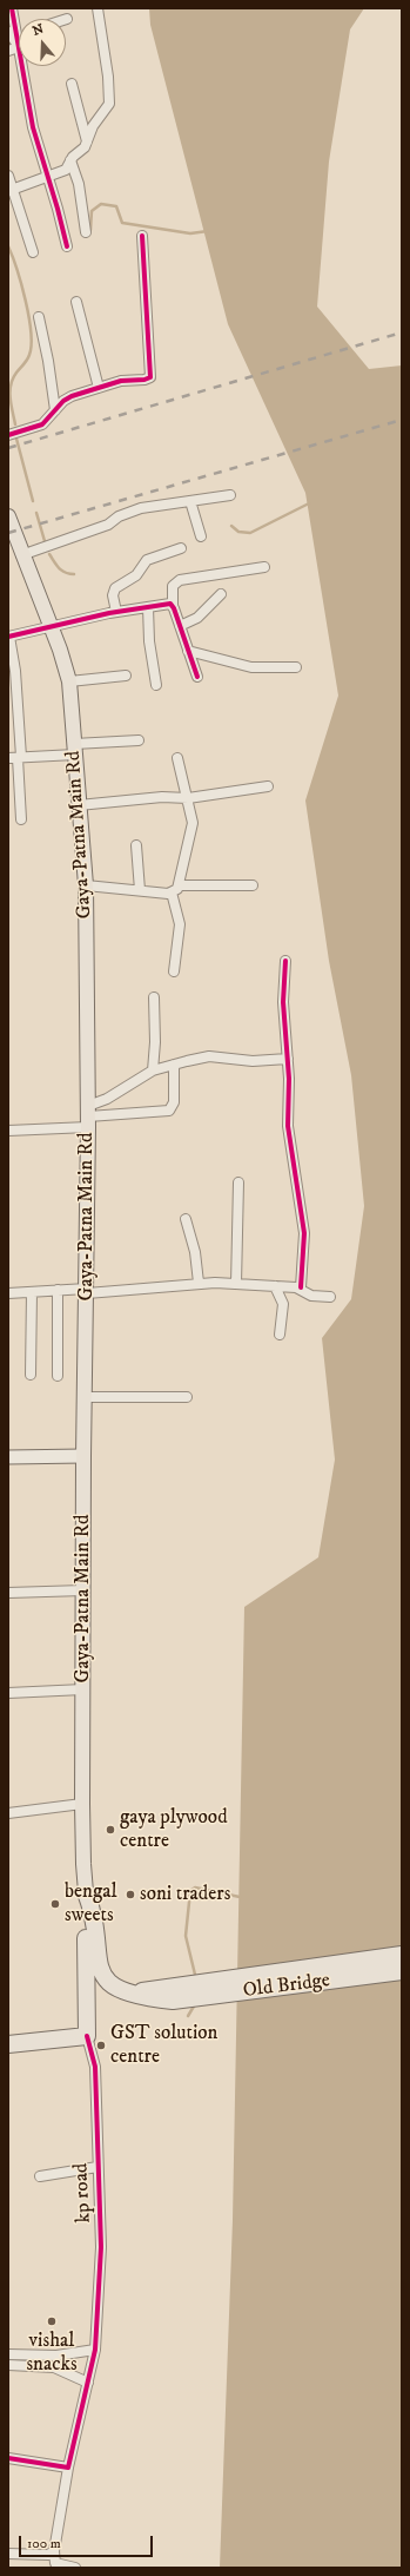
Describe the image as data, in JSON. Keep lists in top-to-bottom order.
{
  "streets": {
    "highway": ["Old Bridge"],
    "main road": ["Gaya-Patna Main Rd"],
    "street": ["kp road"]
  },
  "places": [
    "gaya plywood centre",
    "soni traders",
    "bengal sweets",
    "GST solution centre",
    "vishal snacks"
  ],
  "scale_bar": "100 m",
  "north": "top"
}
